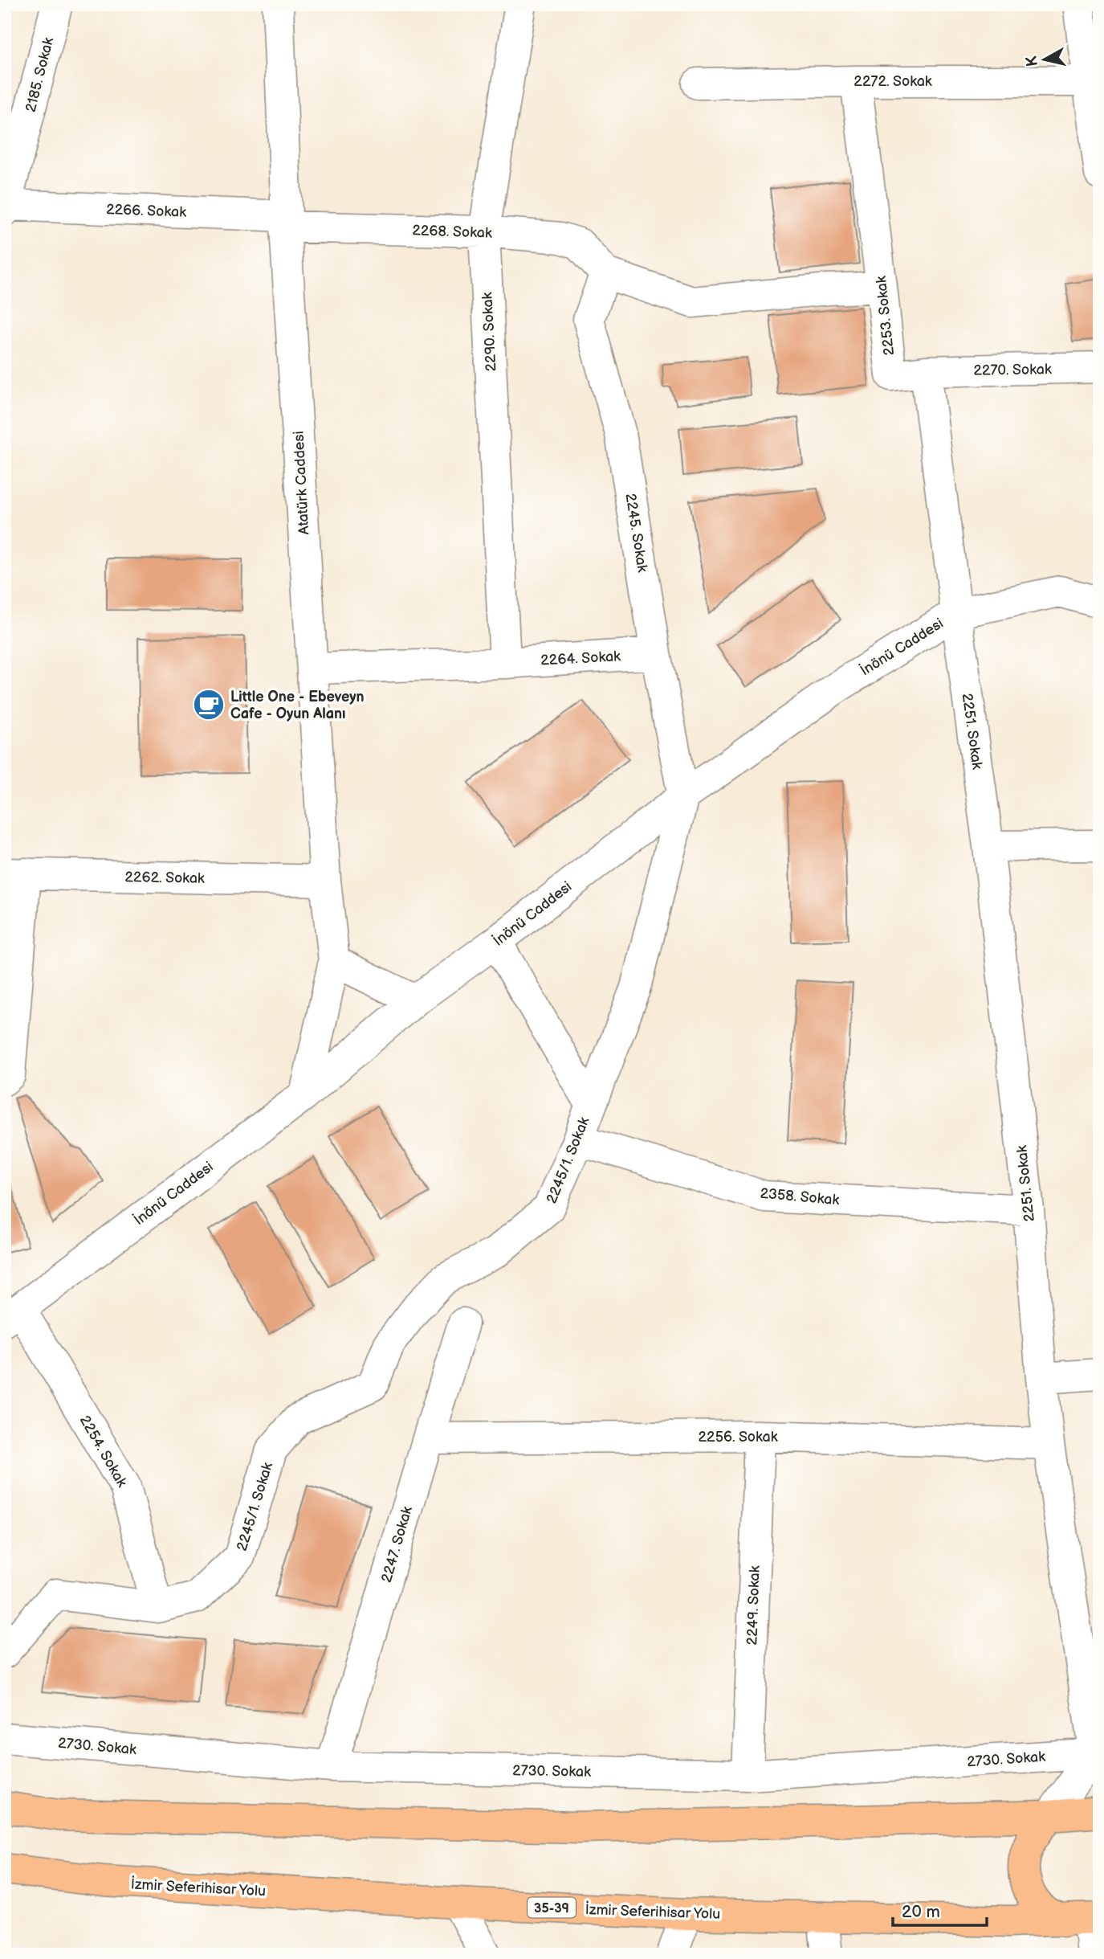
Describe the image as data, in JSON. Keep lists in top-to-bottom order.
{
  "streets": {
    "main road": ["İzmir Seferihisar Yolu", "35-39"],
    "street": [
      "2185. Sokak",
      "2272. Sokak",
      "2266. Sokak",
      "2268. Sokak",
      "2253. Sokak",
      "2290. Sokak",
      "2270. Sokak",
      "Atatürk Caddesi",
      "2245. Sokak",
      "İnönü Caddesi",
      "2264. Sokak",
      "2251. Sokak",
      "2262. Sokak",
      "2245/1. Sokak",
      "2358. Sokak",
      "2256. Sokak",
      "2254. Sokak",
      "2247. Sokak",
      "2249. Sokak",
      "2730. Sokak"
    ]
  },
  "crossings": [
    ["2185. Sokak", "2266. Sokak"],
    ["2272. Sokak", "2253. Sokak"],
    ["2266. Sokak", "2268. Sokak"],
    ["2266. Sokak", "Atatürk Caddesi"],
    ["2268. Sokak", "2290. Sokak"],
    ["2268. Sokak", "Atatürk Caddesi"],
    ["2268. Sokak", "2245. Sokak"],
    ["2253. Sokak", "2270. Sokak"],
    ["2290. Sokak", "2264. Sokak"],
    ["Atatürk Caddesi", "İnönü Caddesi"],
    ["Atatürk Caddesi", "2264. Sokak"],
    ["Atatürk Caddesi", "2262. Sokak"],
    ["2245. Sokak", "İnönü Caddesi"],
    ["2245. Sokak", "2264. Sokak"],
    ["2245. Sokak", "2245/1. Sokak"],
    ["İnönü Caddesi", "2251. Sokak"],
    ["İnönü Caddesi", "2245/1. Sokak"],
    ["İnönü Caddesi", "2254. Sokak"],
    ["2251. Sokak", "2358. Sokak"],
    ["2251. Sokak", "2256. Sokak"],
    ["2251. Sokak", "2730. Sokak"],
    ["2245/1. Sokak", "2358. Sokak"],
    ["2245/1. Sokak", "2254. Sokak"],
    ["2256. Sokak", "2247. Sokak"],
    ["2256. Sokak", "2249. Sokak"],
    ["2247. Sokak", "2730. Sokak"],
    ["2249. Sokak", "2730. Sokak"]
  ],
  "places": {
    "cafe": ["Little One - Ebeveyn Cafe - Oyun Alanı"]
  },
  "scale_bar": "20 m",
  "north": "left"
}
